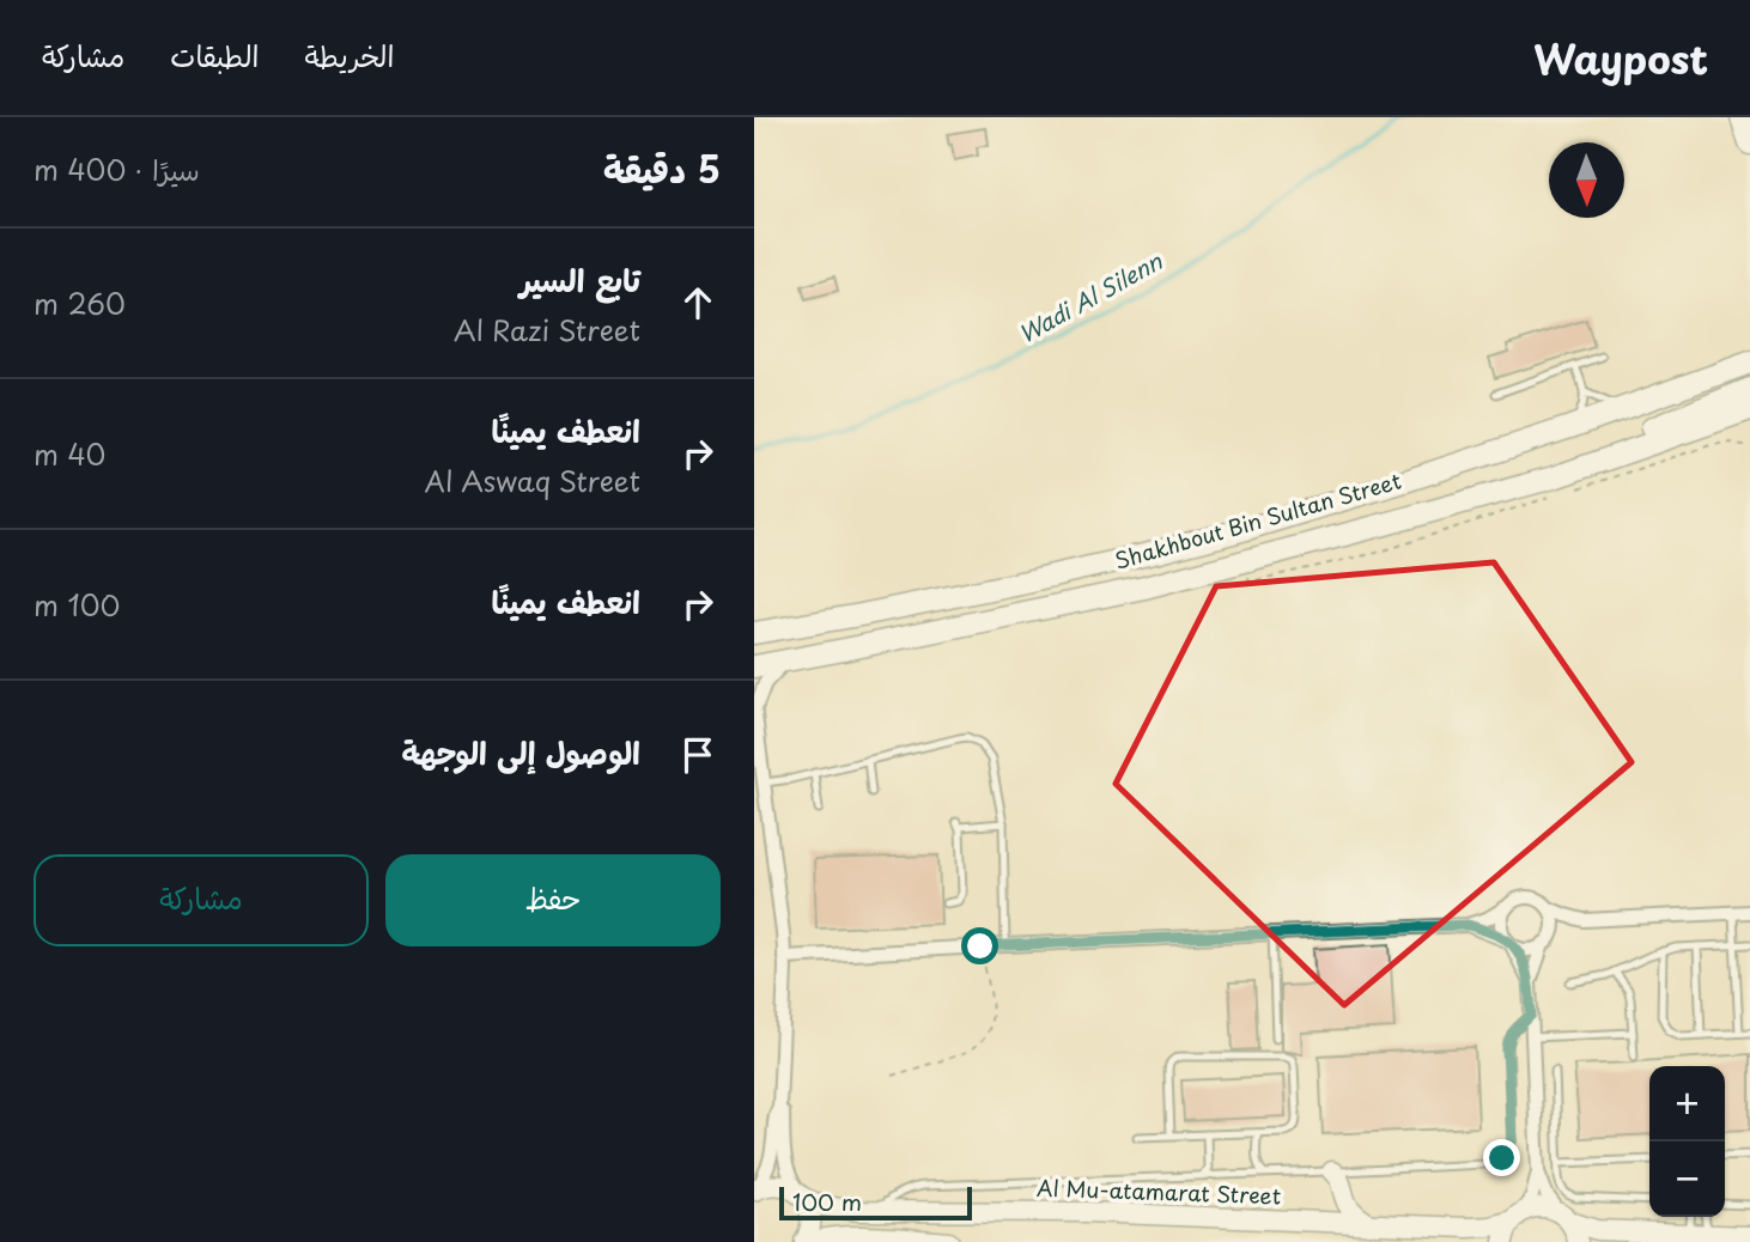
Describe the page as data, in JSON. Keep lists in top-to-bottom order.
{
  "streets": {
    "main road": ["Shakhbout Bin Sultan Street"],
    "street": ["Al Mu-atamarat Street"]
  },
  "water": ["Wadi Al Silenn"],
  "scale_bar": "100 m",
  "north": "bottom",
  "page": {
    "header": "Waypost",
    "nav": ["الخريطة", "الطبقات", "مشاركة"],
    "heading": ["5 دقيقة", "سيرًا · 400 m"],
    "list": [
      ["تابع السير", "Al Razi Street", "260 m"],
      ["انعطف يمينًا", "Al Aswaq Street", "40 m"],
      ["انعطف يمينًا", "100 m"],
      "الوصول إلى الوجهة"
    ],
    "buttons": ["حفظ", "مشاركة"],
    "map_buttons": ["+", "−"],
    "scale": "100 m"
  }
}
